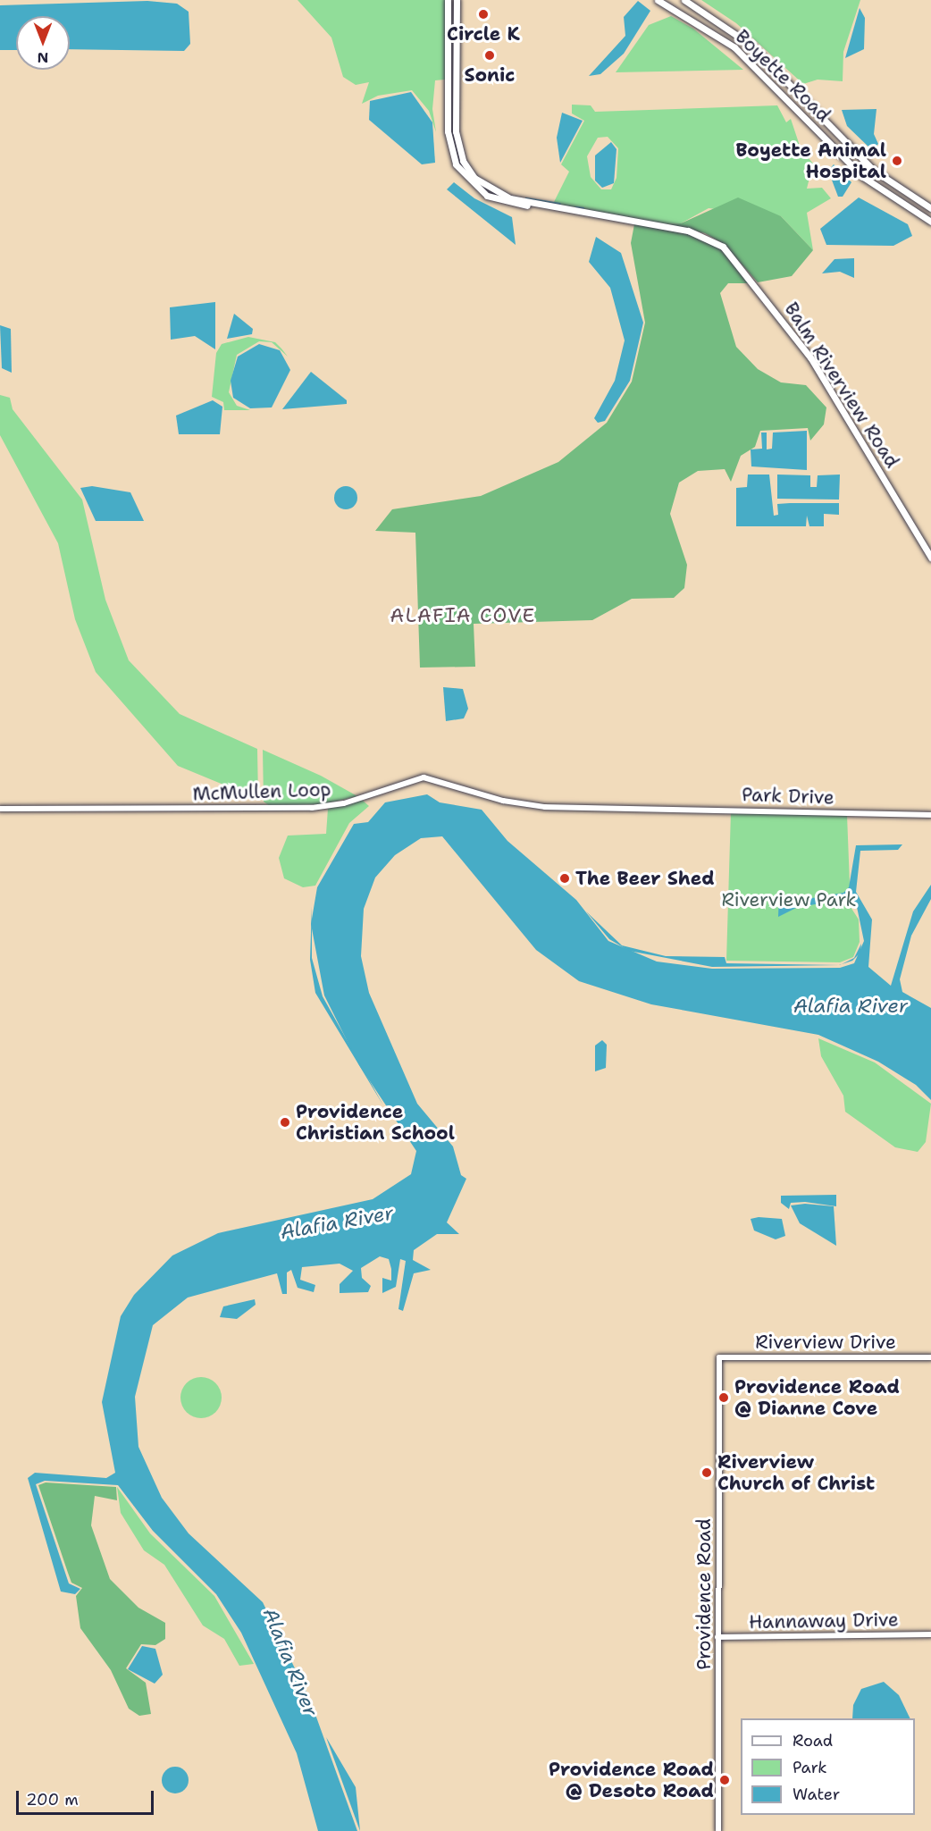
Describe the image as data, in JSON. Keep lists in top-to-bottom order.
{
  "streets": {
    "main road": ["Boyette Road", "Balm Riverview Road"],
    "street": [
      "McMullen Loop",
      "Park Drive",
      "Riverview Drive",
      "Providence Road",
      "Hannaway Drive"
    ]
  },
  "crossings": [
    ["McMullen Loop", "Park Drive"],
    ["Riverview Drive", "Providence Road"],
    ["Providence Road", "Hannaway Drive"]
  ],
  "districts": ["ALAFIA COVE"],
  "water": ["Alafia River"],
  "parks": ["Riverview Park"],
  "places": [
    "Circle K",
    "Sonic",
    "Boyette Animal Hospital",
    "The Beer Shed",
    "Providence Christian School",
    "Providence Road @ Dianne Cove",
    "Riverview Church of Christ",
    "Providence Road @ Desoto Road"
  ],
  "legend": ["Road", "Park", "Water"],
  "scale_bar": "200 m",
  "north": "bottom"
}
